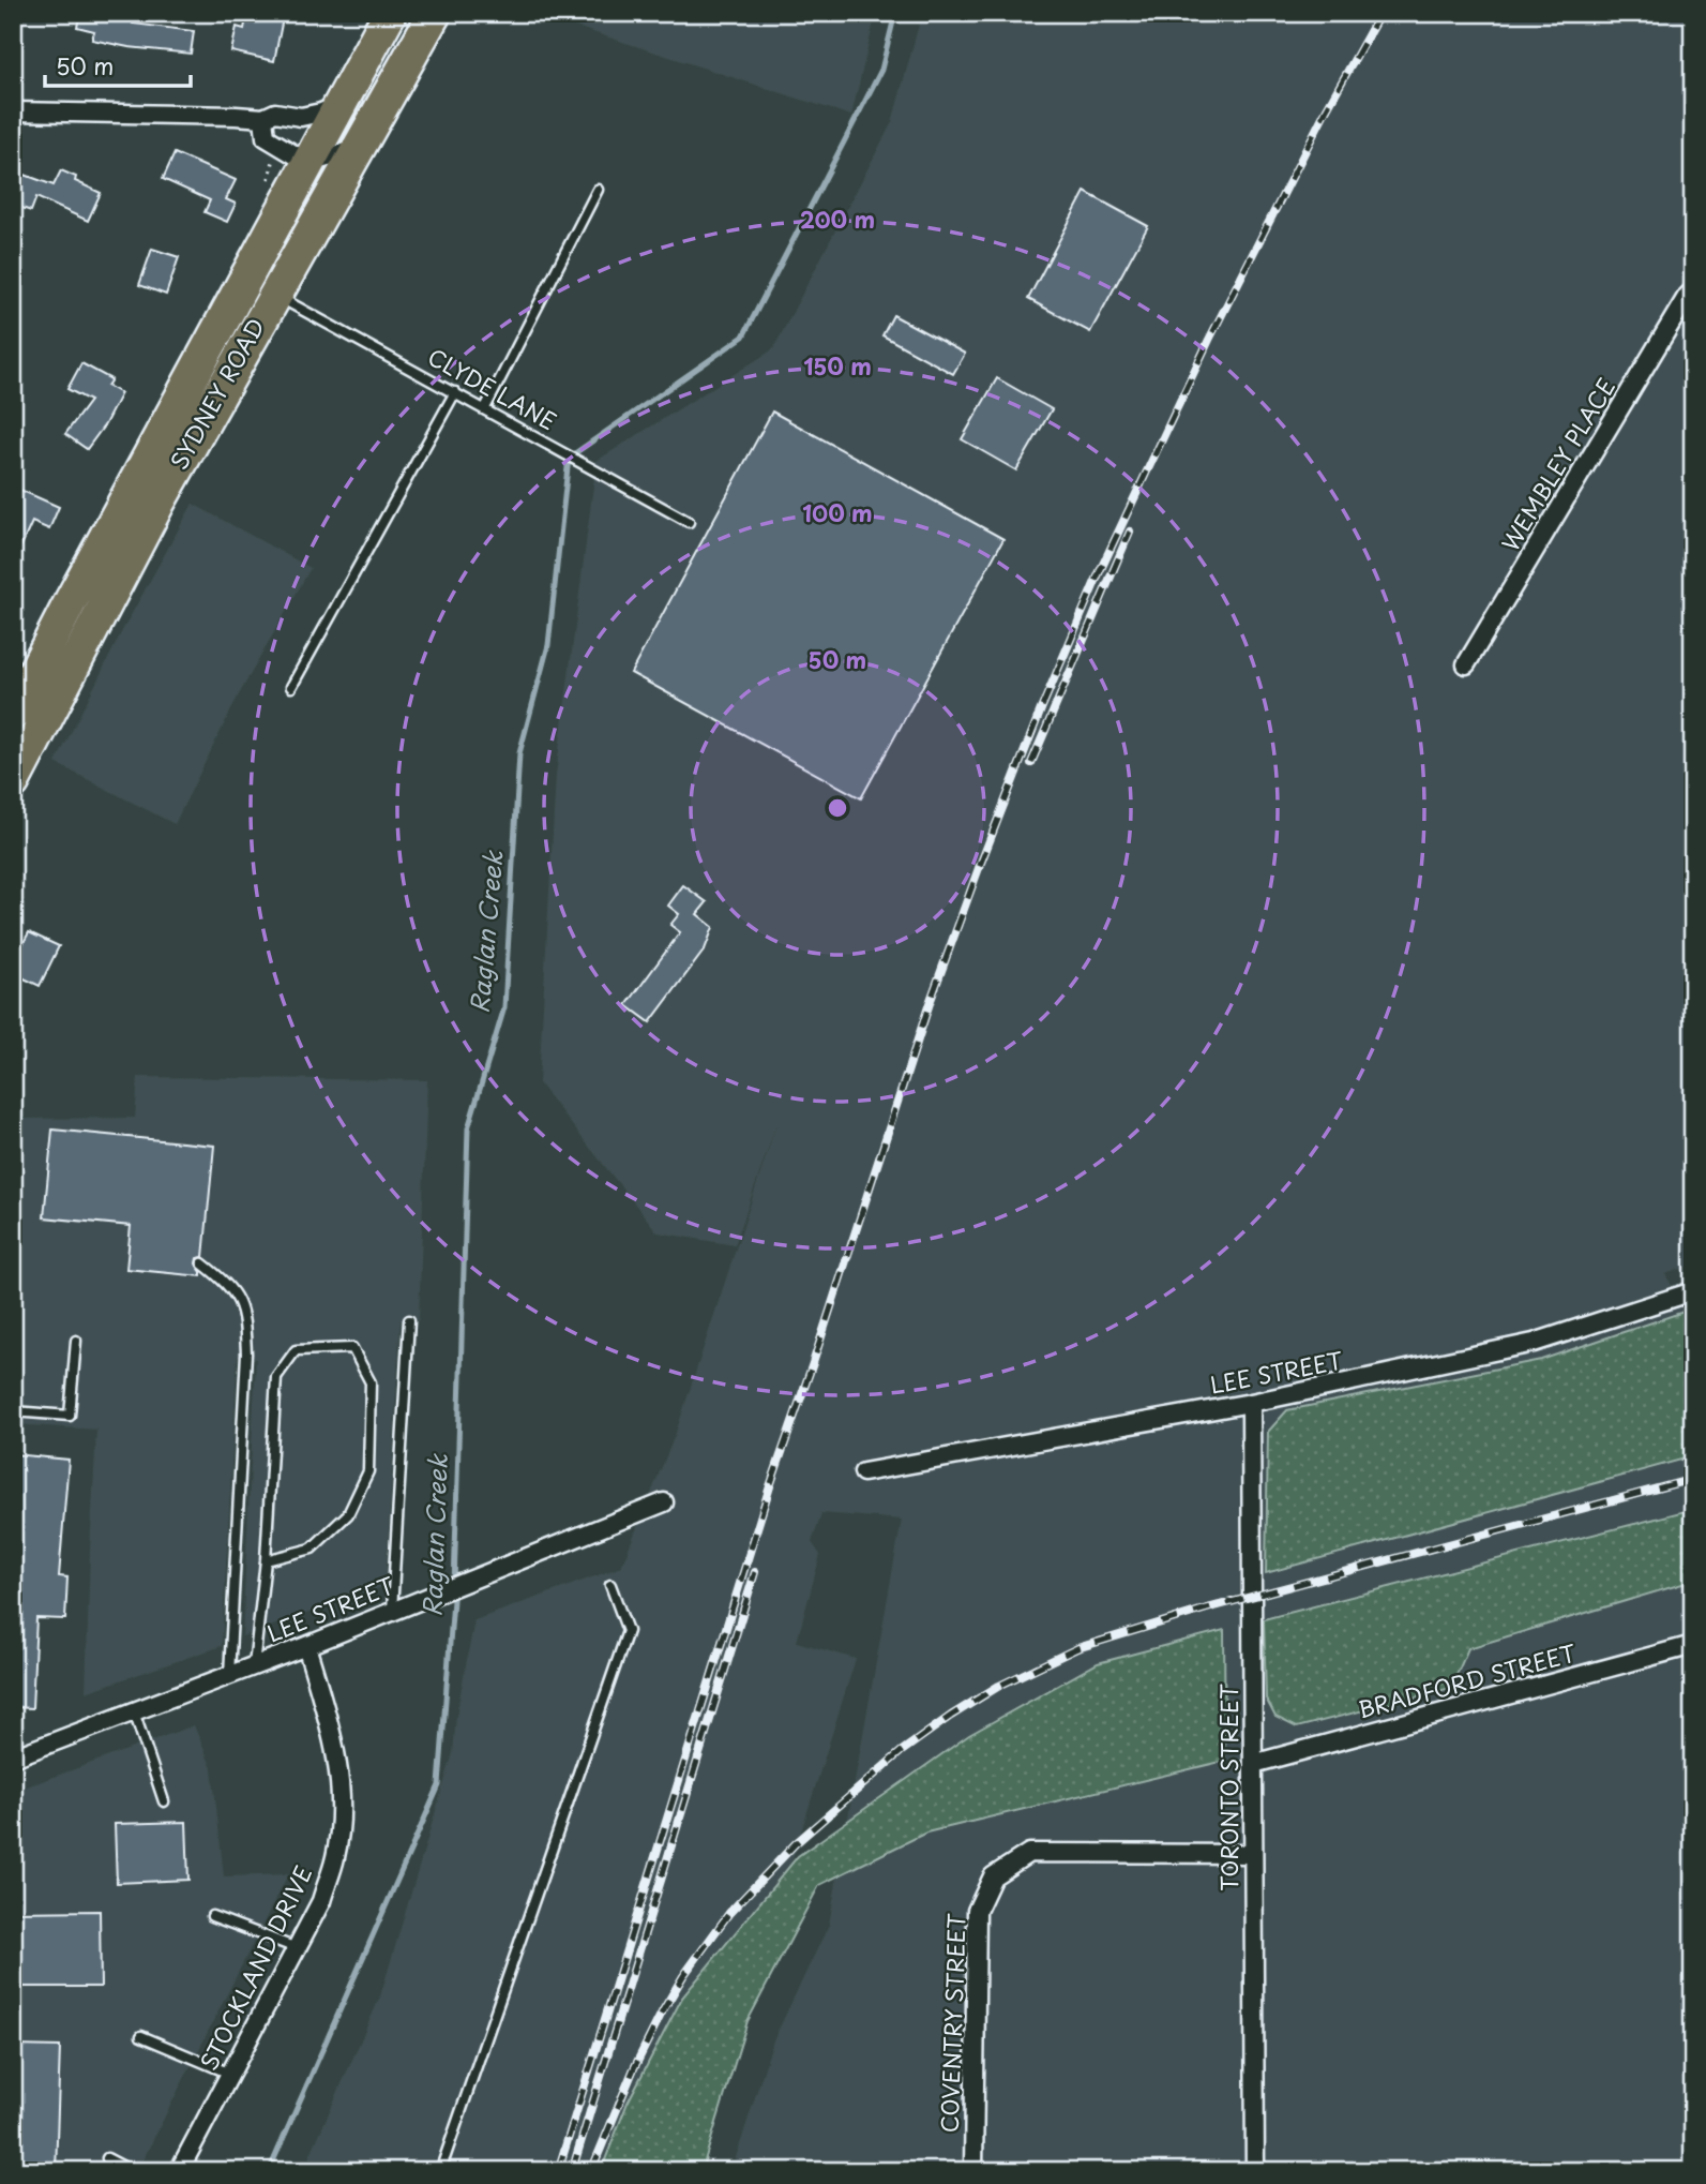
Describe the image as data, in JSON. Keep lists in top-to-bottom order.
{
  "streets": {
    "highway": ["SYDNEY ROAD"],
    "street": [
      "WEMBLEY PLACE",
      "LEE STREET",
      "BRADFORD STREET",
      "TORONTO STREET",
      "STOCKLAND DRIVE",
      "COVENTRY STREET"
    ],
    "lane": ["CLYDE LANE"]
  },
  "crossings": [
    ["CLYDE LANE", "SYDNEY ROAD"],
    ["LEE STREET", "TORONTO STREET"],
    ["LEE STREET", "STOCKLAND DRIVE"],
    ["BRADFORD STREET", "TORONTO STREET"],
    ["TORONTO STREET", "COVENTRY STREET"]
  ],
  "water": ["Raglan Creek"],
  "scale_bar": "50 m",
  "rings": [
    "200 m",
    "150 m",
    "100 m",
    "50 m"
  ]
}
